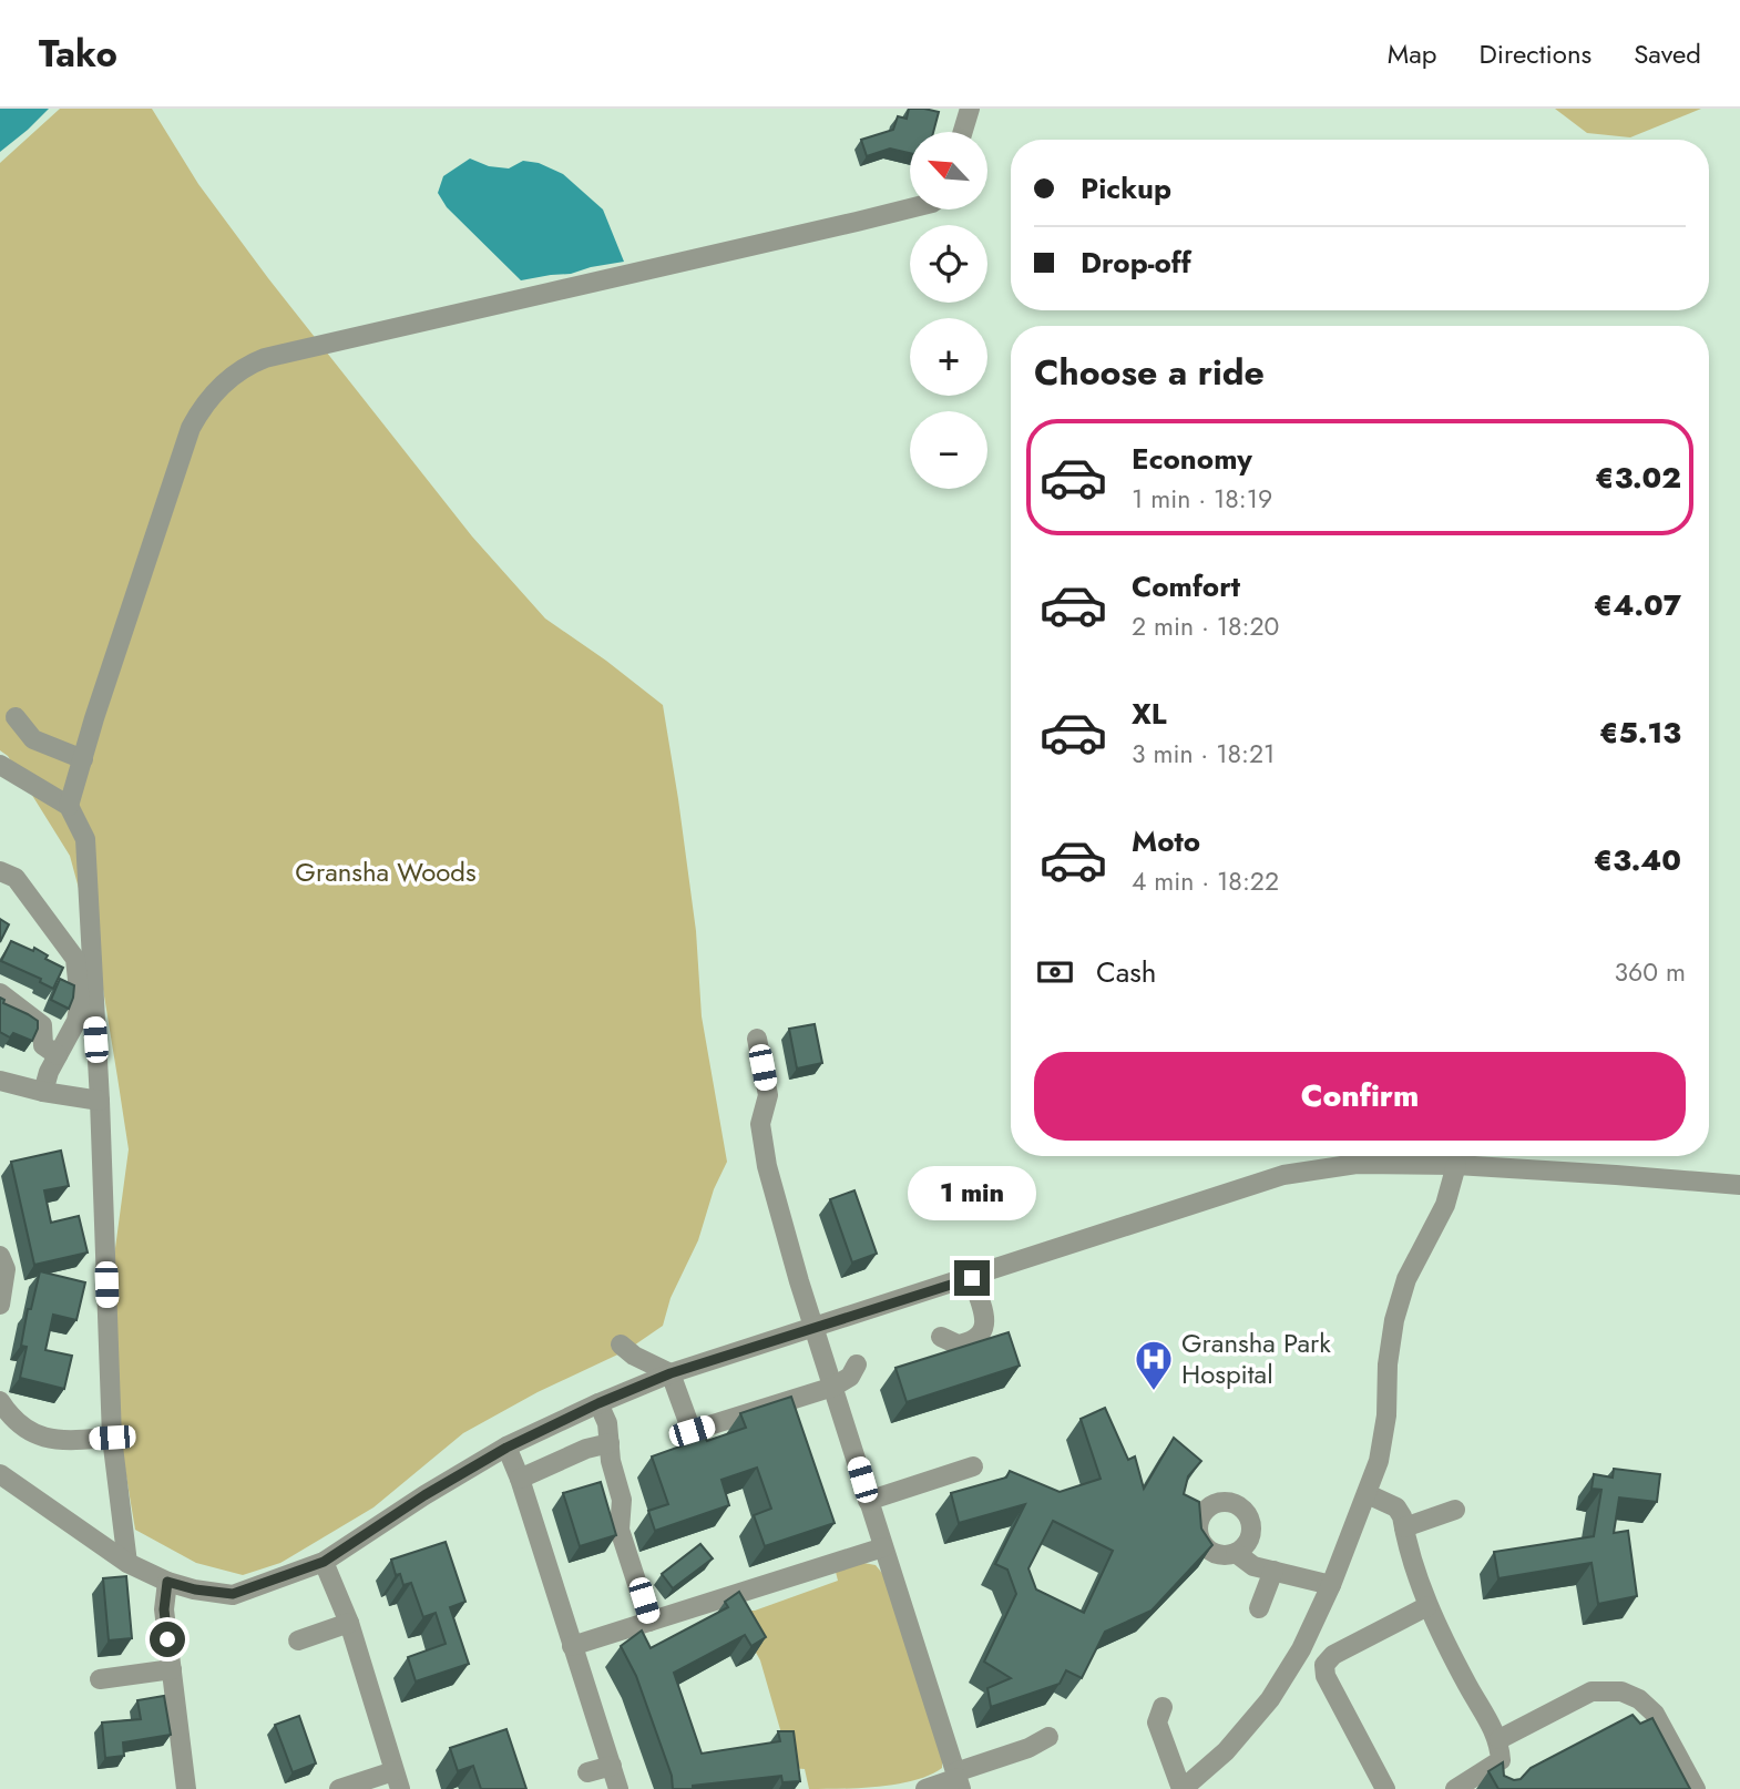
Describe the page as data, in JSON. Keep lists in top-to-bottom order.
{
  "parks": ["Gransha Woods"],
  "places": {
    "hospital": ["Gransha Park Hospital"]
  },
  "north": "top left",
  "page": {
    "header": "Tako",
    "nav": ["Map", "Directions", "Saved"],
    "map_buttons": ["+", "−"],
    "banner": ["Pickup", "Drop-off"],
    "heading": "Choose a ride",
    "list": [
      {
        "name": "Economy",
        "note": "1 min · 18:19",
        "value": "€3.02"
      },
      {
        "name": "Comfort",
        "note": "2 min · 18:20",
        "value": "€4.07"
      },
      {
        "name": "XL",
        "note": "3 min · 18:21",
        "value": "€5.13"
      },
      {
        "name": "Moto",
        "note": "4 min · 18:22",
        "value": "€3.40"
      }
    ],
    "pay": ["Cash", "360 m"],
    "buttons": "Confirm",
    "bubble": "1 min"
  }
}
